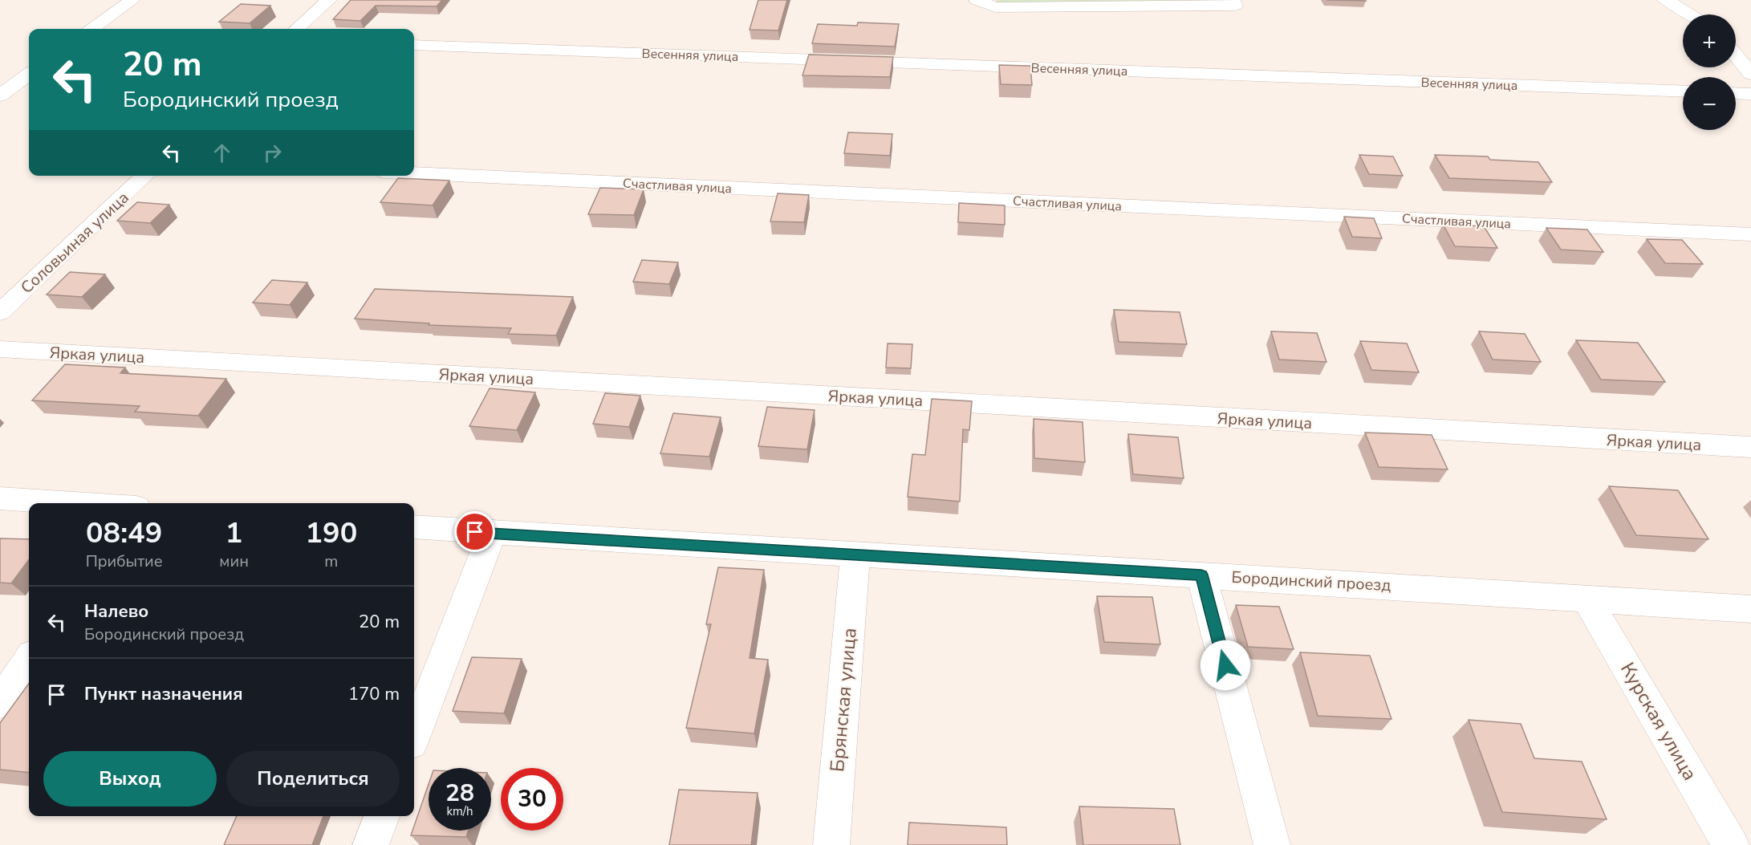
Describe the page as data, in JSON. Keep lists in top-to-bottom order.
{
  "streets": {
    "street": [
      "Весенняя улица",
      "Счастливая улица",
      "Соловьиная улица",
      "Яркая улица",
      "Бородинский проезд",
      "Брянская улица",
      "Курская улица"
    ]
  },
  "crossings": [
    ["Бородинский проезд", "Брянская улица"],
    ["Бородинский проезд", "Курская улица"]
  ],
  "page": {
    "map_buttons": ["+", "−"],
    "turn": ["20 m", "Бородинский проезд"],
    "eta": [
      "08:49",
      "Прибытие",
      "1",
      "мин",
      "190",
      "m"
    ],
    "list": [
      {
        "name": "Налево",
        "note": "Бородинский проезд",
        "value": "20 m"
      },
      {
        "name": "Пункт назначения",
        "value": "170 m"
      }
    ],
    "buttons": ["Выход", "Поделиться"],
    "speed": "28 km/h",
    "limit": "30"
  }
}
